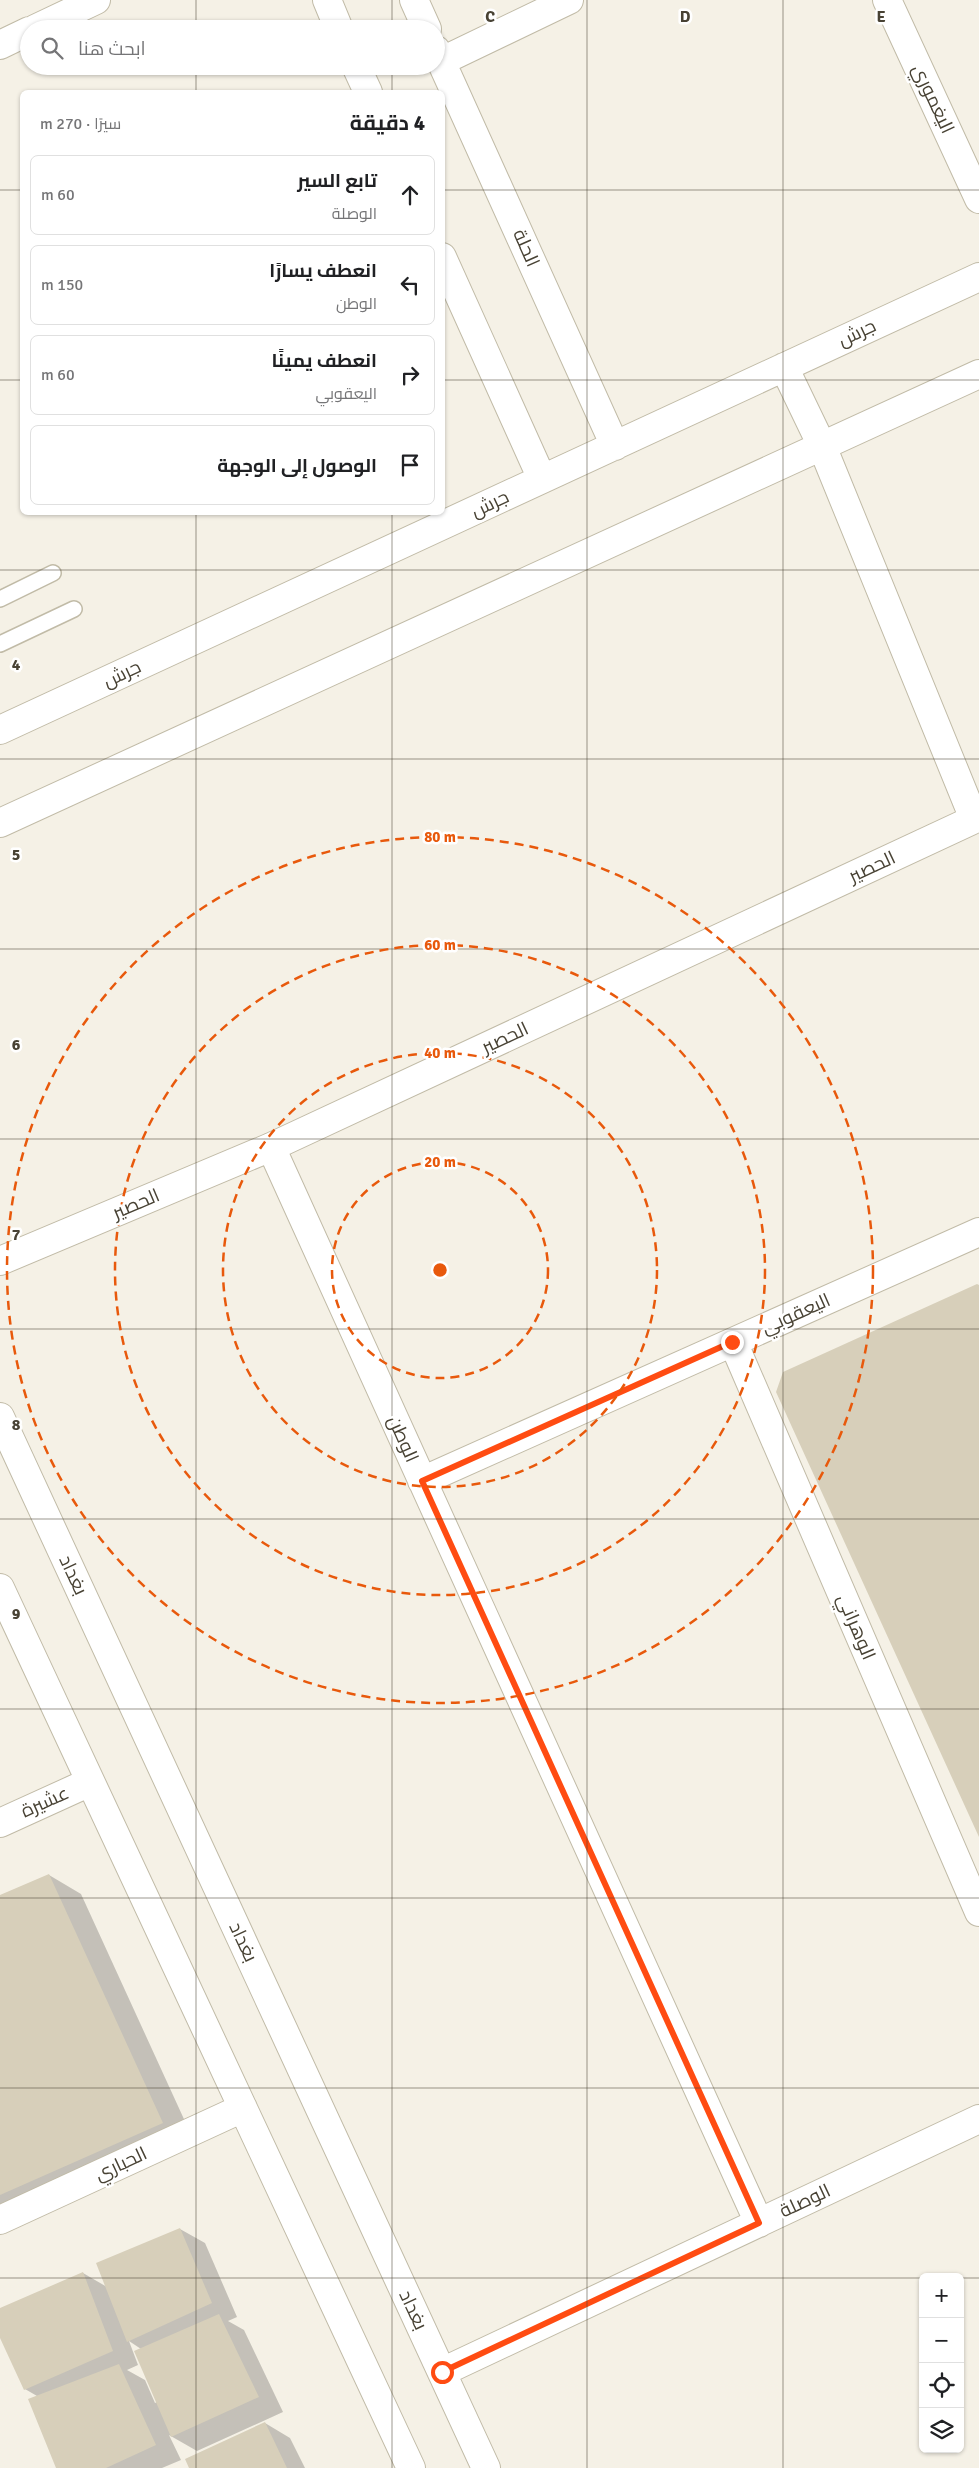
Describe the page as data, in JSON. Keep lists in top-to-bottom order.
{
  "streets": {
    "street": [
      "اليغموري",
      "الحلة",
      "جرش",
      "الحصير",
      "اليعقوبي",
      "الوطن",
      "بغداد",
      "الوهراني",
      "عشيرة",
      "الحباري",
      "الوصلة"
    ]
  },
  "crossings": [
    ["الحلة", "جرش"],
    ["الحصير", "الوطن"],
    ["اليعقوبي", "الوطن"],
    ["اليعقوبي", "الوهراني"],
    ["الوطن", "الوصلة"],
    ["بغداد", "الوصلة"]
  ],
  "page": {
    "search": "ابحث هنا",
    "heading": ["4 دقيقة", "سيرًا · 270 m"],
    "list": [
      ["تابع السير", "الوصلة", "60 m"],
      ["انعطف يسارًا", "الوطن", "150 m"],
      ["انعطف يمينًا", "اليعقوبي", "60 m"],
      "الوصول إلى الوجهة"
    ],
    "map_buttons": ["+", "−"]
  },
  "grid": {
    "columns": ["C", "D", "E"],
    "rows": [
      "4",
      "5",
      "6",
      "7",
      "8",
      "9"
    ]
  },
  "rings": [
    "80 m",
    "60 m",
    "40 m",
    "20 m"
  ]
}
